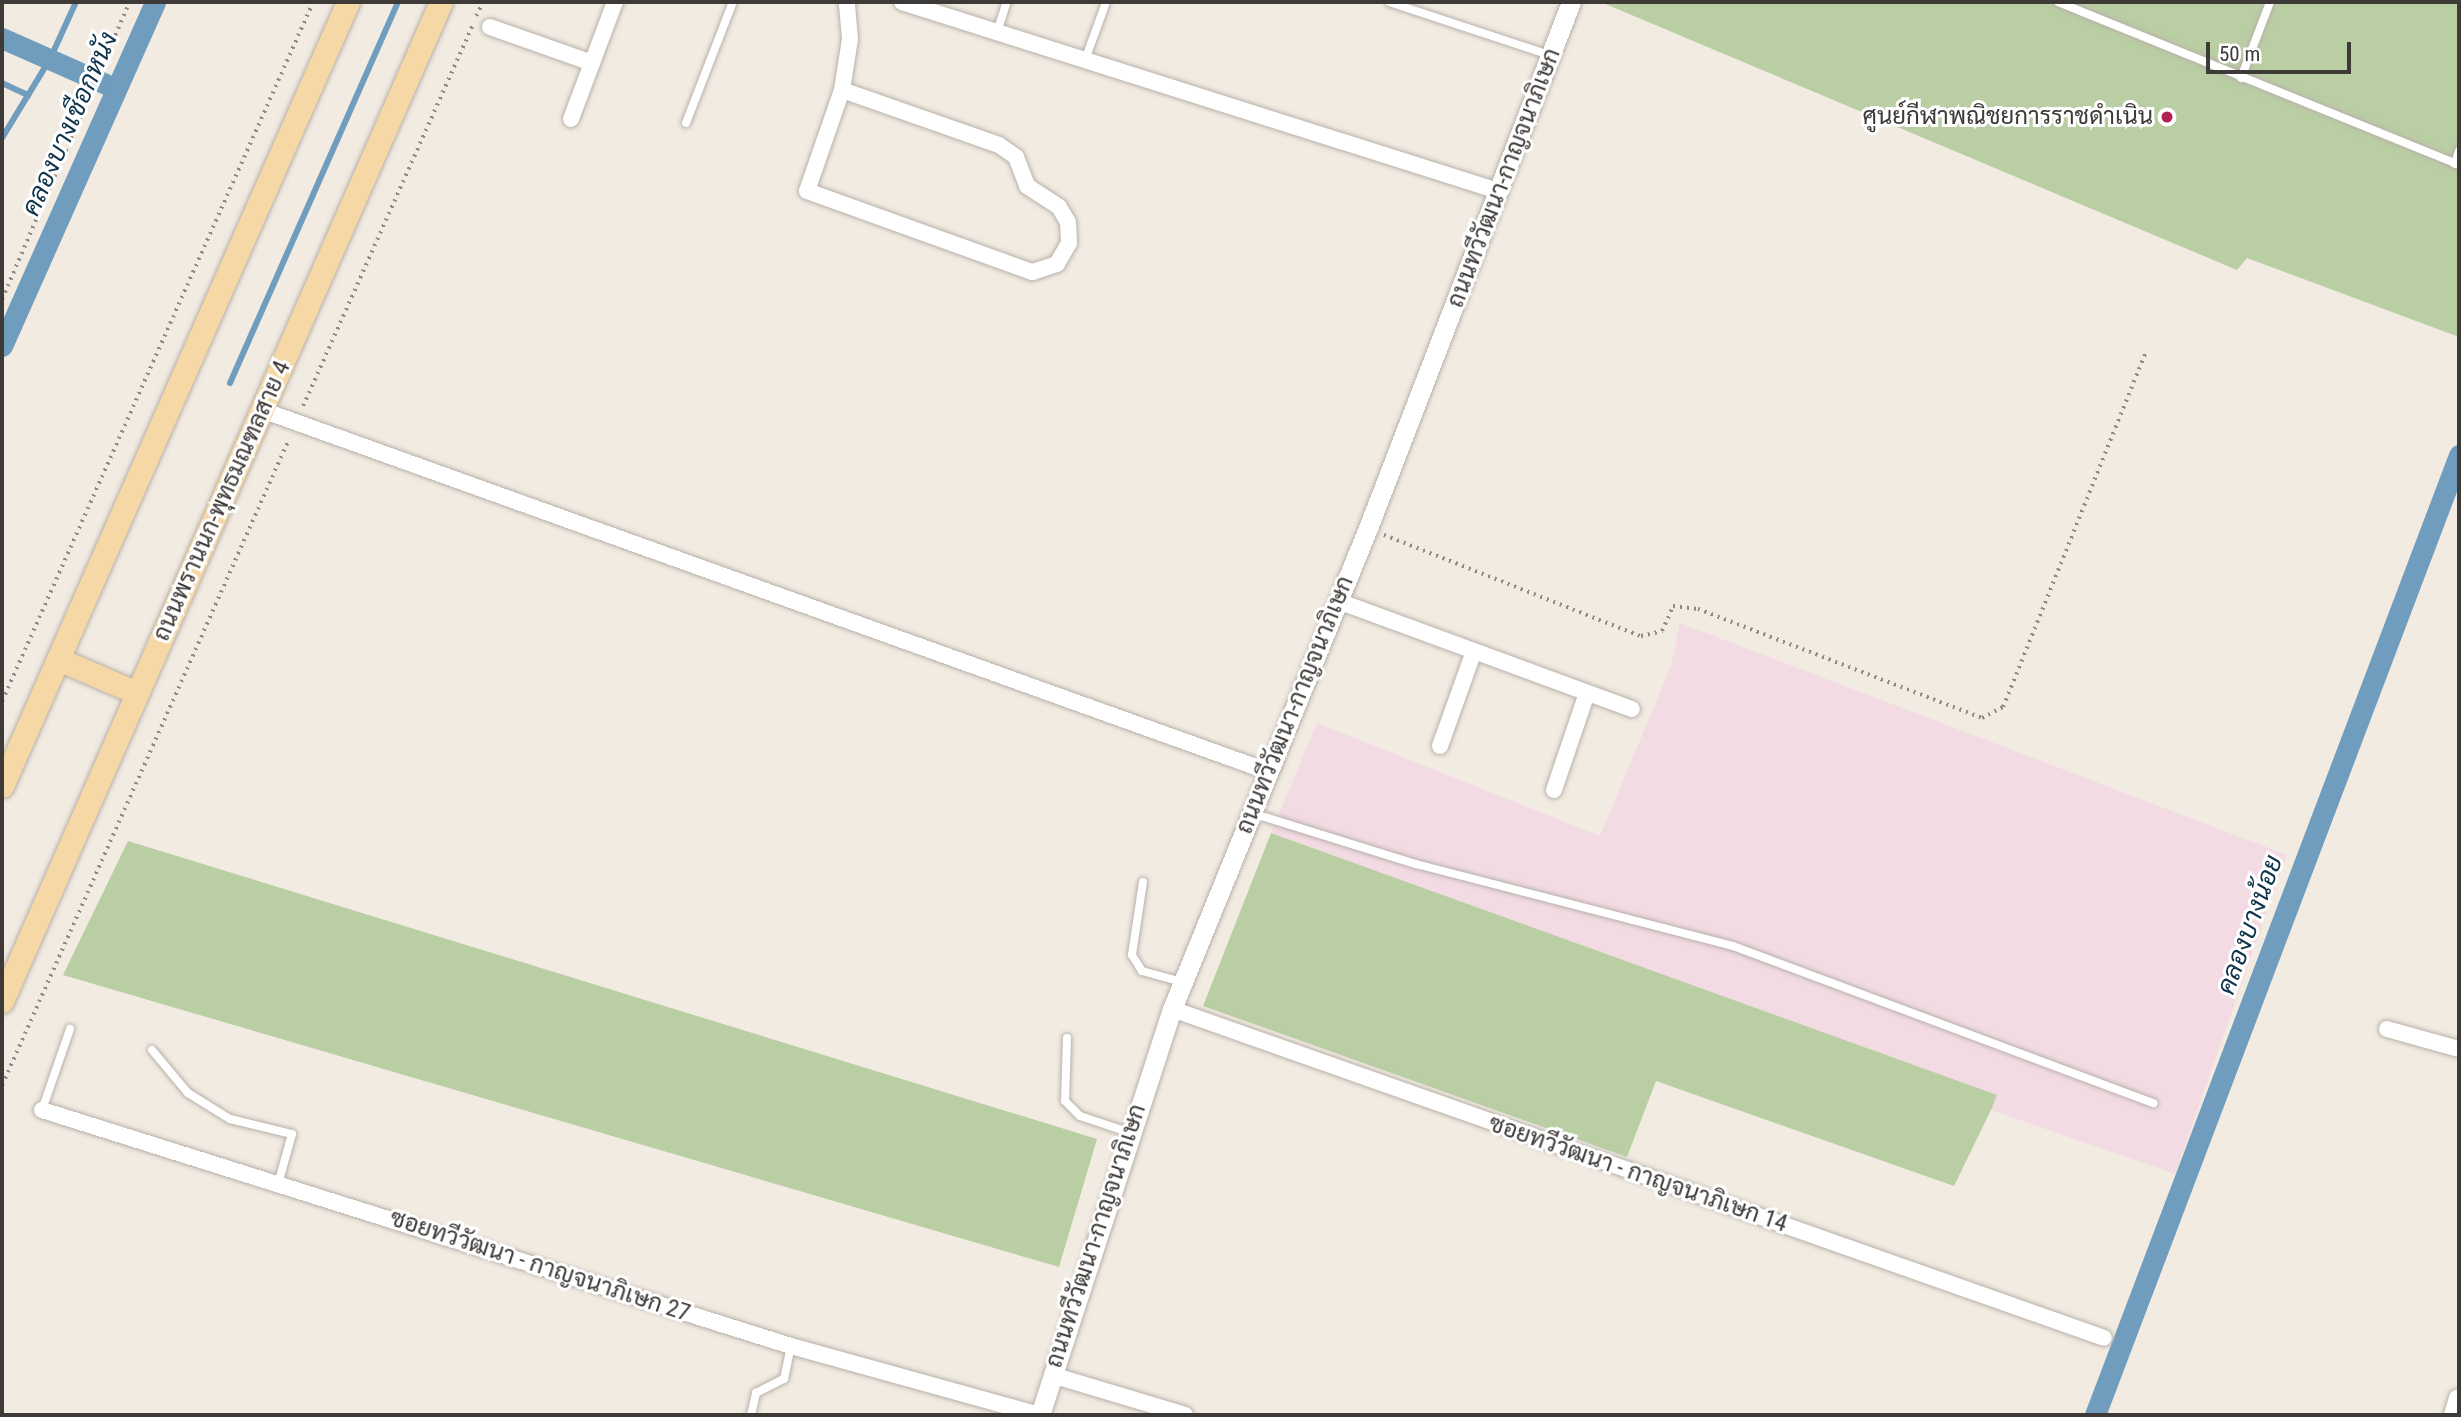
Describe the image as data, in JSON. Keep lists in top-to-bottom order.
{
  "streets": {
    "main road": ["ถนนพรานนก-พุทธมณฑลสาย 4"],
    "street": ["ถนนทวีวัฒนา-กาญจนาภิเษก", "ซอยทวีวัฒนา - กาญจนาภิเษก 14", "ซอยทวีวัฒนา - กาญจนาภิเษก 27"]
  },
  "crossings": [
    ["ถนนทวีวัฒนา-กาญจนาภิเษก", "ซอยทวีวัฒนา - กาญจนาภิเษก 14"],
    ["ถนนทวีวัฒนา-กาญจนาภิเษก", "ซอยทวีวัฒนา - กาญจนาภิเษก 27"]
  ],
  "water": ["คลองบางเชือกหนัง", "คลองบางน้อย"],
  "places": ["ศูนย์กีฬาพณิชยการราชดำเนิน"],
  "scale_bar": "50 m"
}
